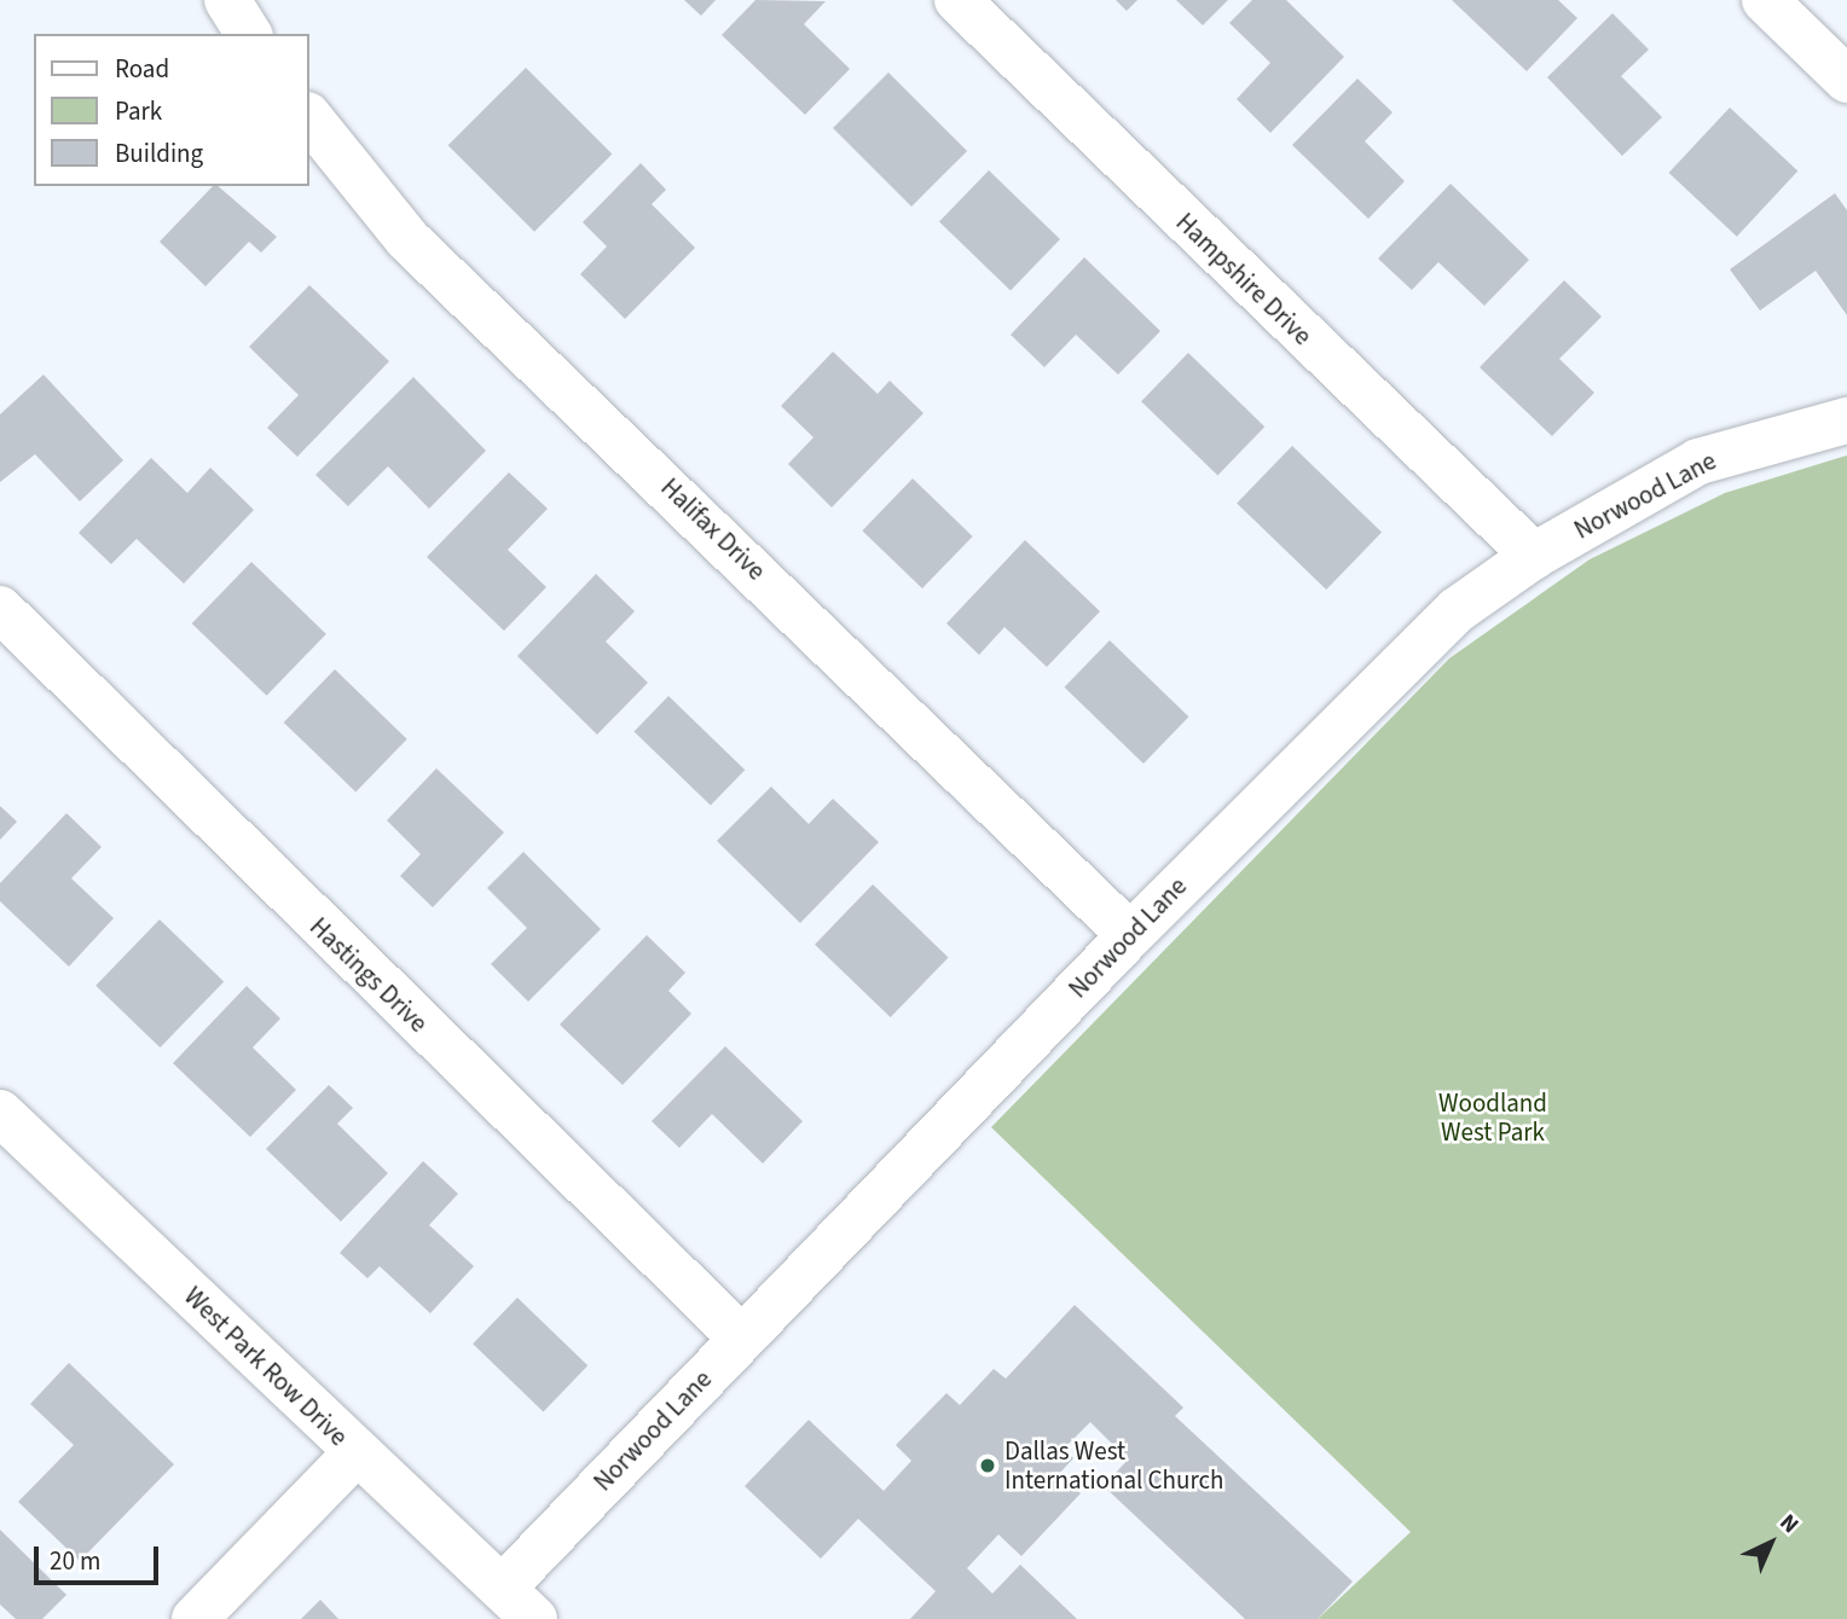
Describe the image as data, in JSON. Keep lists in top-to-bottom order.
{
  "streets": {
    "street": [
      "Hampshire Drive",
      "Norwood Lane",
      "Halifax Drive",
      "Hastings Drive",
      "West Park Row Drive"
    ]
  },
  "crossings": [
    ["Hampshire Drive", "Norwood Lane"],
    ["Norwood Lane", "Halifax Drive"],
    ["Norwood Lane", "Hastings Drive"],
    ["Norwood Lane", "West Park Row Drive"]
  ],
  "parks": ["Woodland West Park"],
  "places": ["Dallas West International Church"],
  "legend": ["Road", "Park", "Building"],
  "scale_bar": "20 m",
  "north": "top right"
}
